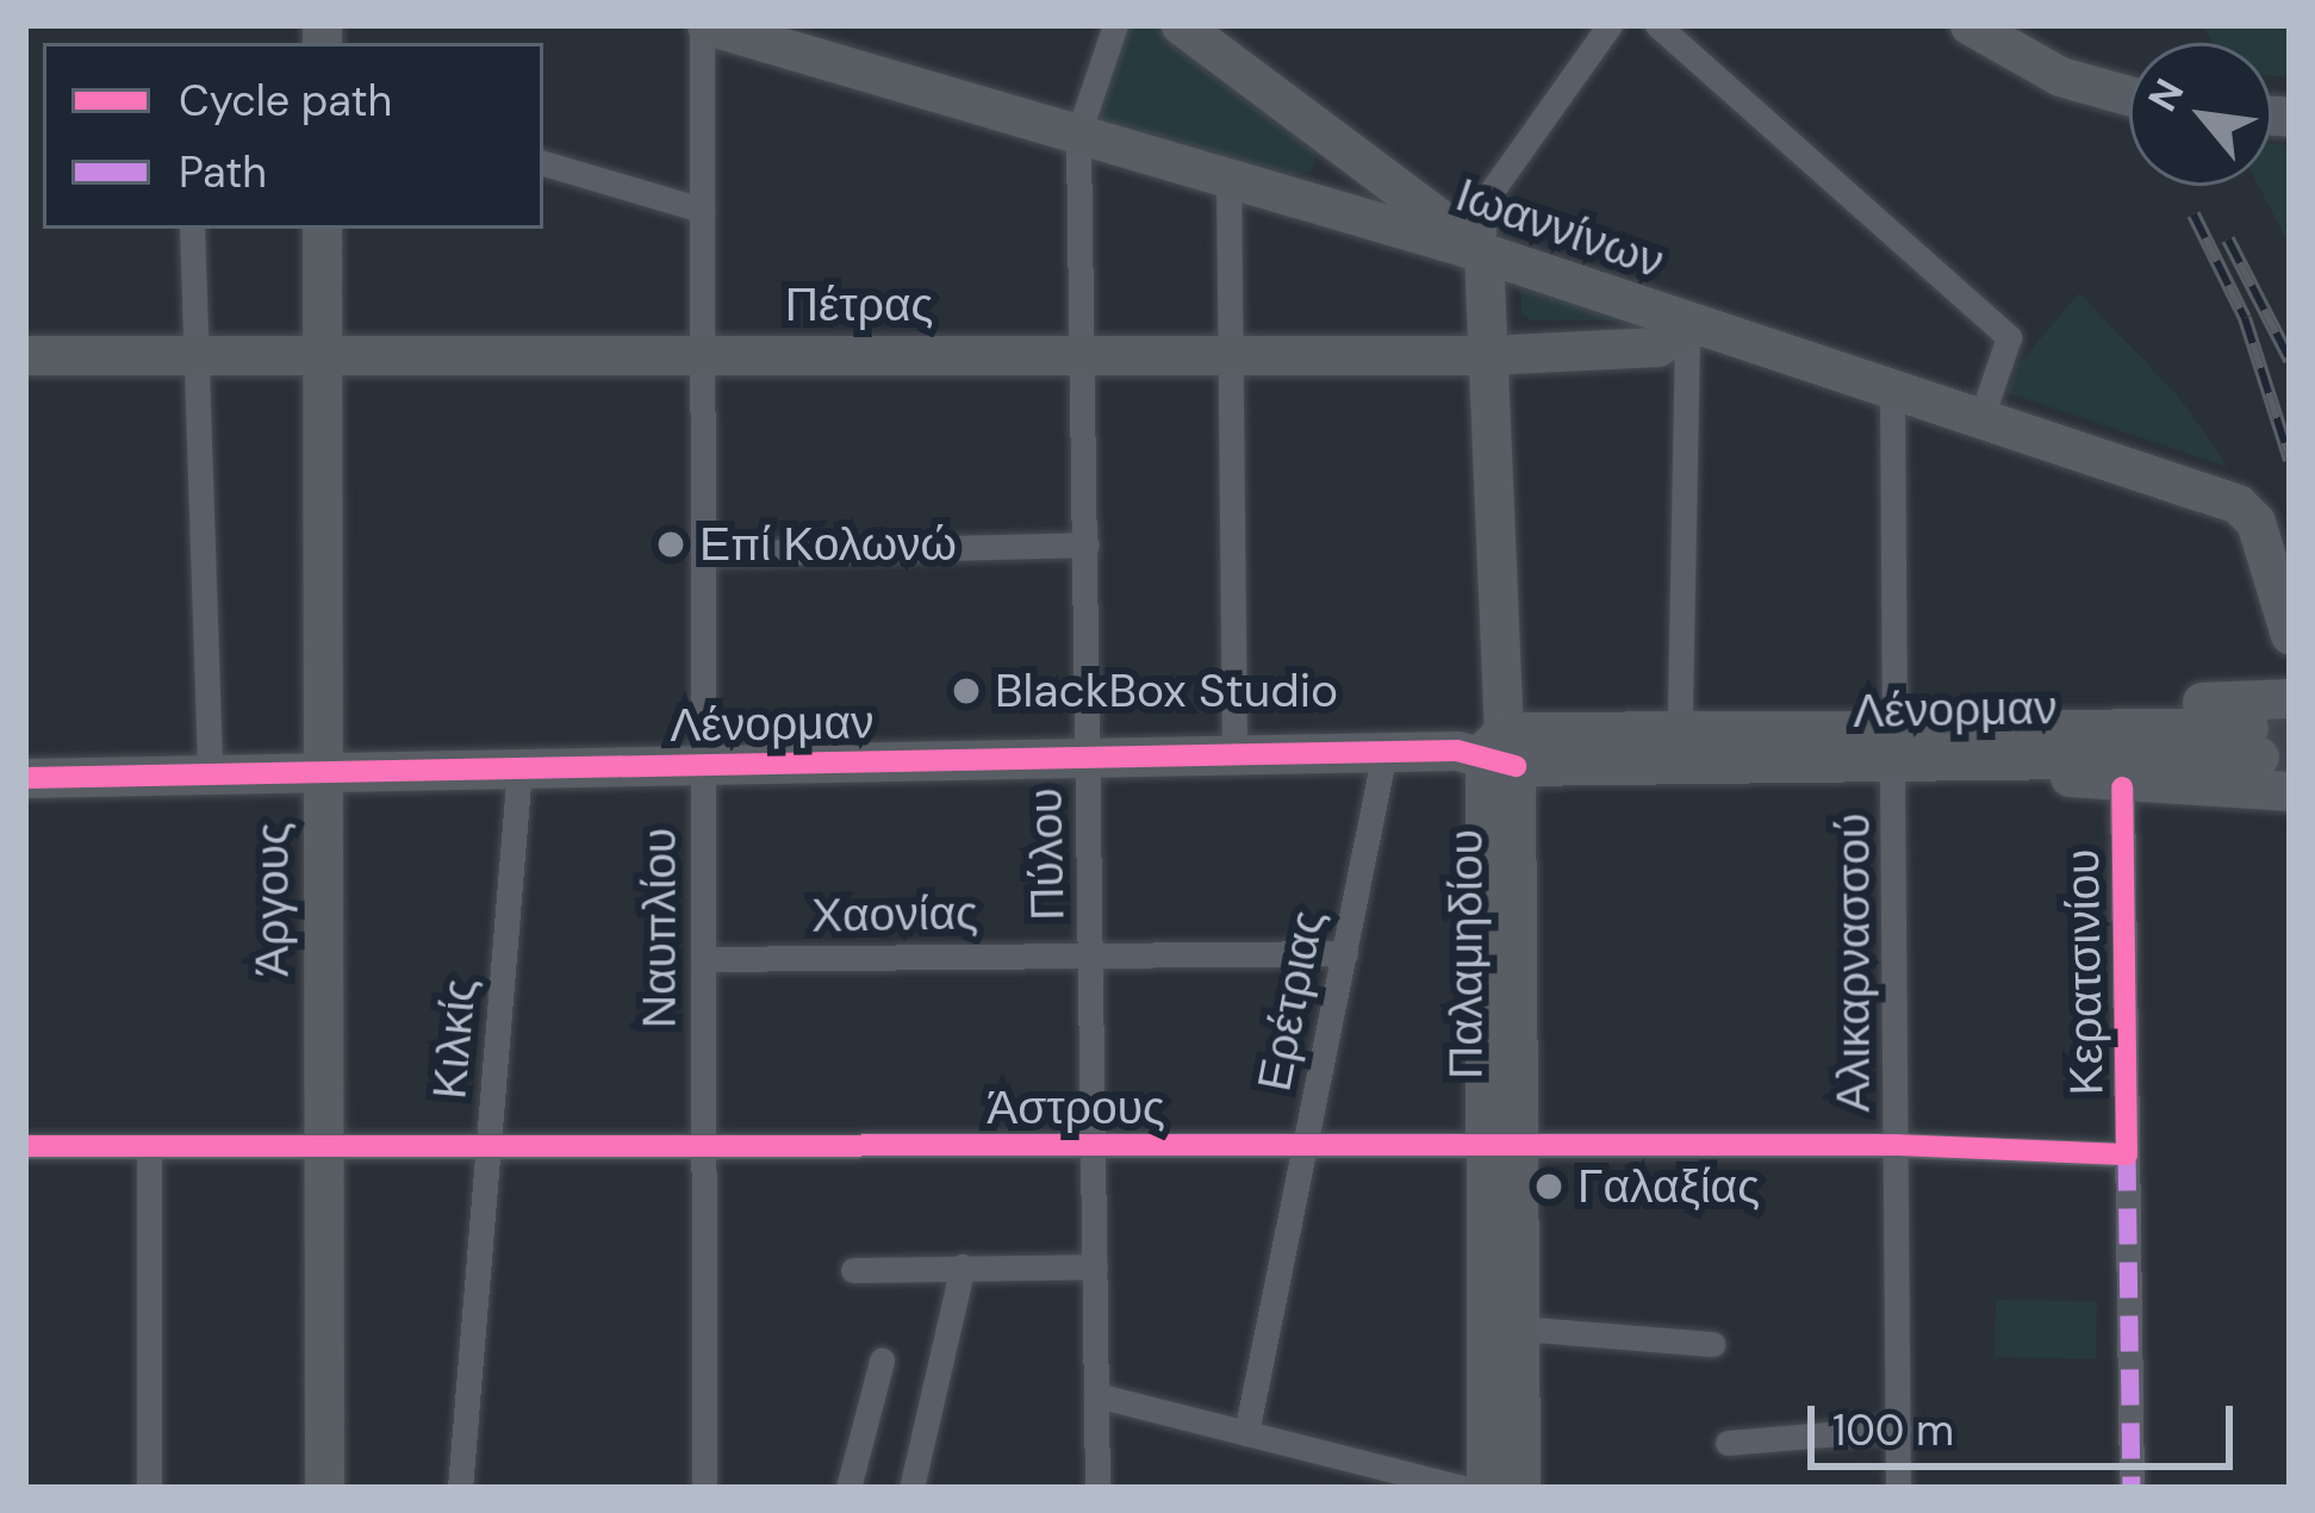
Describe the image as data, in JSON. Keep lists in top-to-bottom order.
{
  "streets": {
    "street": [
      "Ιωαννίνων",
      "Πέτρας",
      "Λένορμαν",
      "Πύλου",
      "Άργους",
      "Χαονίας",
      "Ναυπλίου",
      "Παλαμηδίου",
      "Αλικαρνασσού",
      "Κερατσινίου",
      "Ερέτριας",
      "Κιλκίς",
      "Άστρους"
    ]
  },
  "crossings": [
    ["Ιωαννίνων", "Πέτρας"],
    ["Ιωαννίνων", "Πύλου"],
    ["Ιωαννίνων", "Ναυπλίου"],
    ["Ιωαννίνων", "Παλαμηδίου"],
    ["Πέτρας", "Πύλου"],
    ["Πέτρας", "Άργους"],
    ["Πέτρας", "Ναυπλίου"],
    ["Πέτρας", "Παλαμηδίου"],
    ["Λένορμαν", "Πύλου"],
    ["Λένορμαν", "Άργους"],
    ["Λένορμαν", "Ναυπλίου"],
    ["Λένορμαν", "Παλαμηδίου"],
    ["Λένορμαν", "Ερέτριας"],
    ["Λένορμαν", "Κιλκίς"],
    ["Πύλου", "Χαονίας"],
    ["Πύλου", "Άστρους"],
    ["Άργους", "Άστρους"],
    ["Χαονίας", "Ναυπλίου"],
    ["Χαονίας", "Ερέτριας"],
    ["Ναυπλίου", "Άστρους"],
    ["Παλαμηδίου", "Άστρους"],
    ["Αλικαρνασσού", "Άστρους"],
    ["Κερατσινίου", "Άστρους"],
    ["Ερέτριας", "Άστρους"],
    ["Κιλκίς", "Άστρους"]
  ],
  "places": ["Επί Κολωνώ", "BlackBox Studio", "Γαλαξίας"],
  "legend": ["Cycle path", "Path"],
  "scale_bar": "100 m",
  "north": "top left"
}
